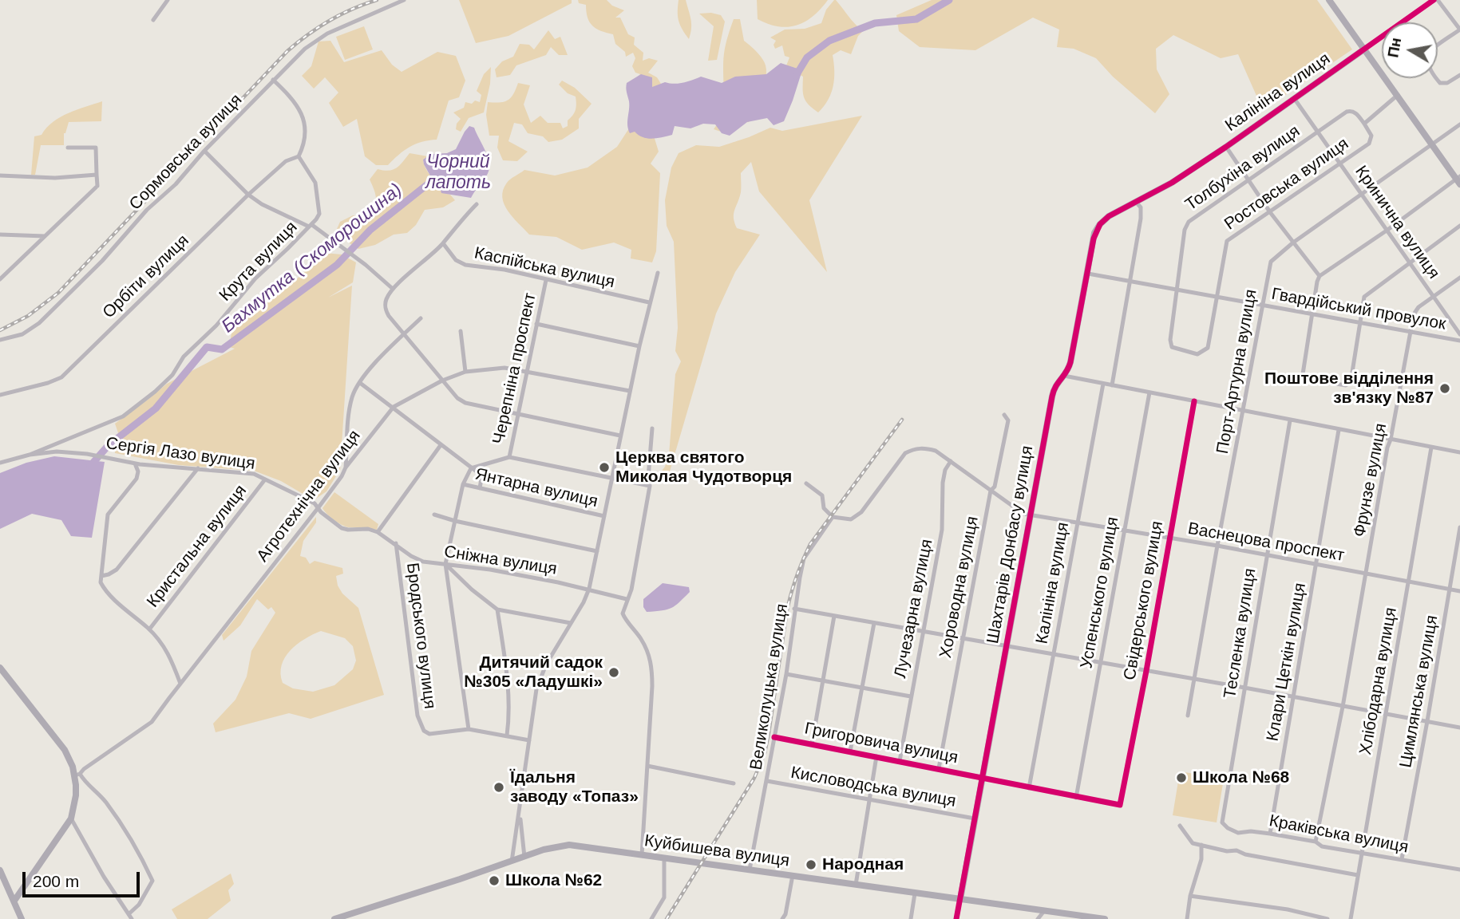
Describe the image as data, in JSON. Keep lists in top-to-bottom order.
{
  "streets": {
    "street": [
      "Калініна вулиця",
      "Сормовська вулиця",
      "Толбухіна вулиця",
      "Ростовська вулиця",
      "Кринична вулиця",
      "Крута вулиця",
      "Каспійська вулиця",
      "Орбіти вулиця",
      "Гвардійський провулок",
      "Черепніна проспект",
      "Порт-Артурна вулиця",
      "Сергія Лазо вулиця",
      "Фрунзе вулиця",
      "Янтарна вулиця",
      "Агротехнічна вулиця",
      "Васнецова проспект",
      "Шахтарів Донбасу вулиця",
      "Кристальна вулиця",
      "Сніжна вулиця",
      "Хороводна вулиця",
      "Успенського вулиця",
      "Свідерського вулиця",
      "Лучезарна вулиця",
      "Тесленка вулиця",
      "Бродського вулиця",
      "Клари Цеткін вулиця",
      "Хлібодарна вулиця",
      "Великолуцька вулиця",
      "Цимлянська вулиця",
      "Григоровича вулиця",
      "Кисловодська вулиця",
      "Краківська вулиця",
      "Куйбишева вулиця"
    ]
  },
  "crossings": [
    ["Калініна вулиця", "Кринична вулиця"],
    ["Калініна вулиця", "Васнецова проспект"],
    ["Калініна вулиця", "Шахтарів Донбасу вулиця"],
    ["Толбухіна вулиця", "Ростовська вулиця"],
    ["Толбухіна вулиця", "Кринична вулиця"],
    ["Толбухіна вулиця", "Гвардійський провулок"],
    ["Ростовська вулиця", "Кринична вулиця"],
    ["Ростовська вулиця", "Гвардійський провулок"],
    ["Кринична вулиця", "Порт-Артурна вулиця"],
    ["Кринична вулиця", "Фрунзе вулиця"],
    ["Крута вулиця", "Орбіти вулиця"],
    ["Крута вулиця", "Сергія Лазо вулиця"],
    ["Каспійська вулиця", "Черепніна проспект"],
    ["Гвардійський провулок", "Порт-Артурна вулиця"],
    ["Гвардійський провулок", "Фрунзе вулиця"],
    ["Гвардійський провулок", "Шахтарів Донбасу вулиця"],
    ["Черепніна проспект", "Агротехнічна вулиця"],
    ["Порт-Артурна вулиця", "Васнецова проспект"],
    ["Сергія Лазо вулиця", "Агротехнічна вулиця"],
    ["Сергія Лазо вулиця", "Кристальна вулиця"],
    ["Сергія Лазо вулиця", "Сніжна вулиця"],
    ["Фрунзе вулиця", "Васнецова проспект"],
    ["Фрунзе вулиця", "Краківська вулиця"],
    ["Васнецова проспект", "Шахтарів Донбасу вулиця"],
    ["Васнецова проспект", "Хороводна вулиця"],
    ["Васнецова проспект", "Успенського вулиця"],
    ["Васнецова проспект", "Свідерського вулиця"],
    ["Васнецова проспект", "Лучезарна вулиця"],
    ["Васнецова проспект", "Тесленка вулиця"],
    ["Васнецова проспект", "Клари Цеткін вулиця"],
    ["Васнецова проспект", "Хлібодарна вулиця"],
    ["Васнецова проспект", "Великолуцька вулиця"],
    ["Васнецова проспект", "Цимлянська вулиця"],
    ["Шахтарів Донбасу вулиця", "Григоровича вулиця"],
    ["Шахтарів Донбасу вулиця", "Кисловодська вулиця"],
    ["Шахтарів Донбасу вулиця", "Куйбишева вулиця"],
    ["Сніжна вулиця", "Бродського вулиця"],
    ["Хороводна вулиця", "Григоровича вулиця"],
    ["Успенського вулиця", "Свідерського вулиця"],
    ["Лучезарна вулиця", "Григоровича вулиця"],
    ["Тесленка вулиця", "Краківська вулиця"],
    ["Клари Цеткін вулиця", "Краківська вулиця"],
    ["Хлібодарна вулиця", "Краківська вулиця"],
    ["Великолуцька вулиця", "Григоровича вулиця"],
    ["Великолуцька вулиця", "Кисловодська вулиця"],
    ["Великолуцька вулиця", "Куйбишева вулиця"],
    ["Цимлянська вулиця", "Краківська вулиця"]
  ],
  "water": ["Чорний лапоть", "Бахмутка (Скоморошина)"],
  "places": [
    "Поштове відділення зв'язку №87",
    "Церква святого Миколая Чудотворця",
    "Дитячий садок №305 «Ладушкі»",
    "Школа №68",
    "Їдальня заводу «Топаз»",
    "Народная",
    "Школа №62"
  ],
  "scale_bar": "200 m",
  "north": "left"
}
